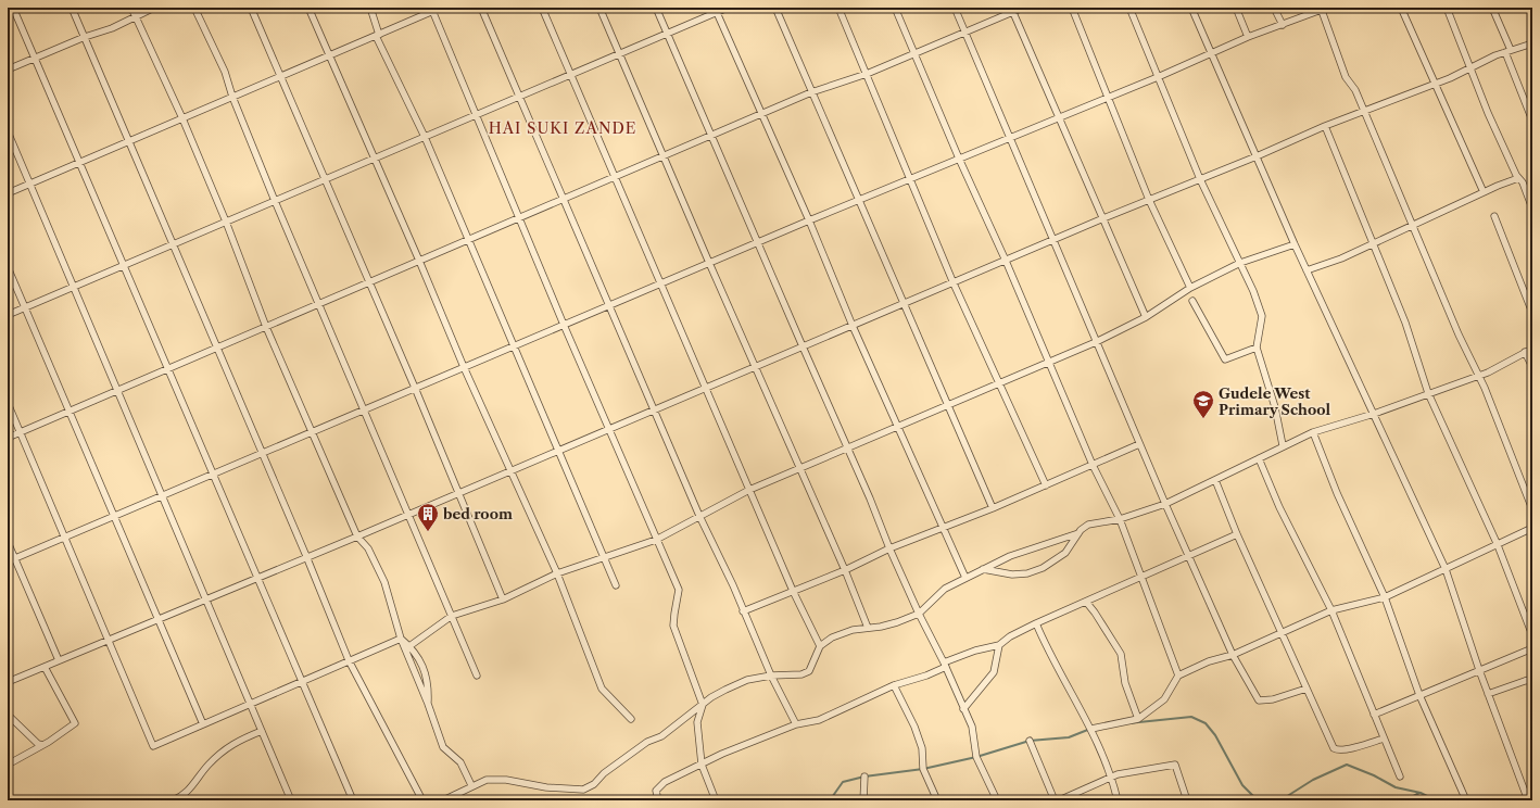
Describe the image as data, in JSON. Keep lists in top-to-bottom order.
{
  "districts": ["HAI SUKI ZANDE"],
  "places": {
    "school or university": ["Gudele West Primary School"],
    "building": ["bed room"]
  }
}
